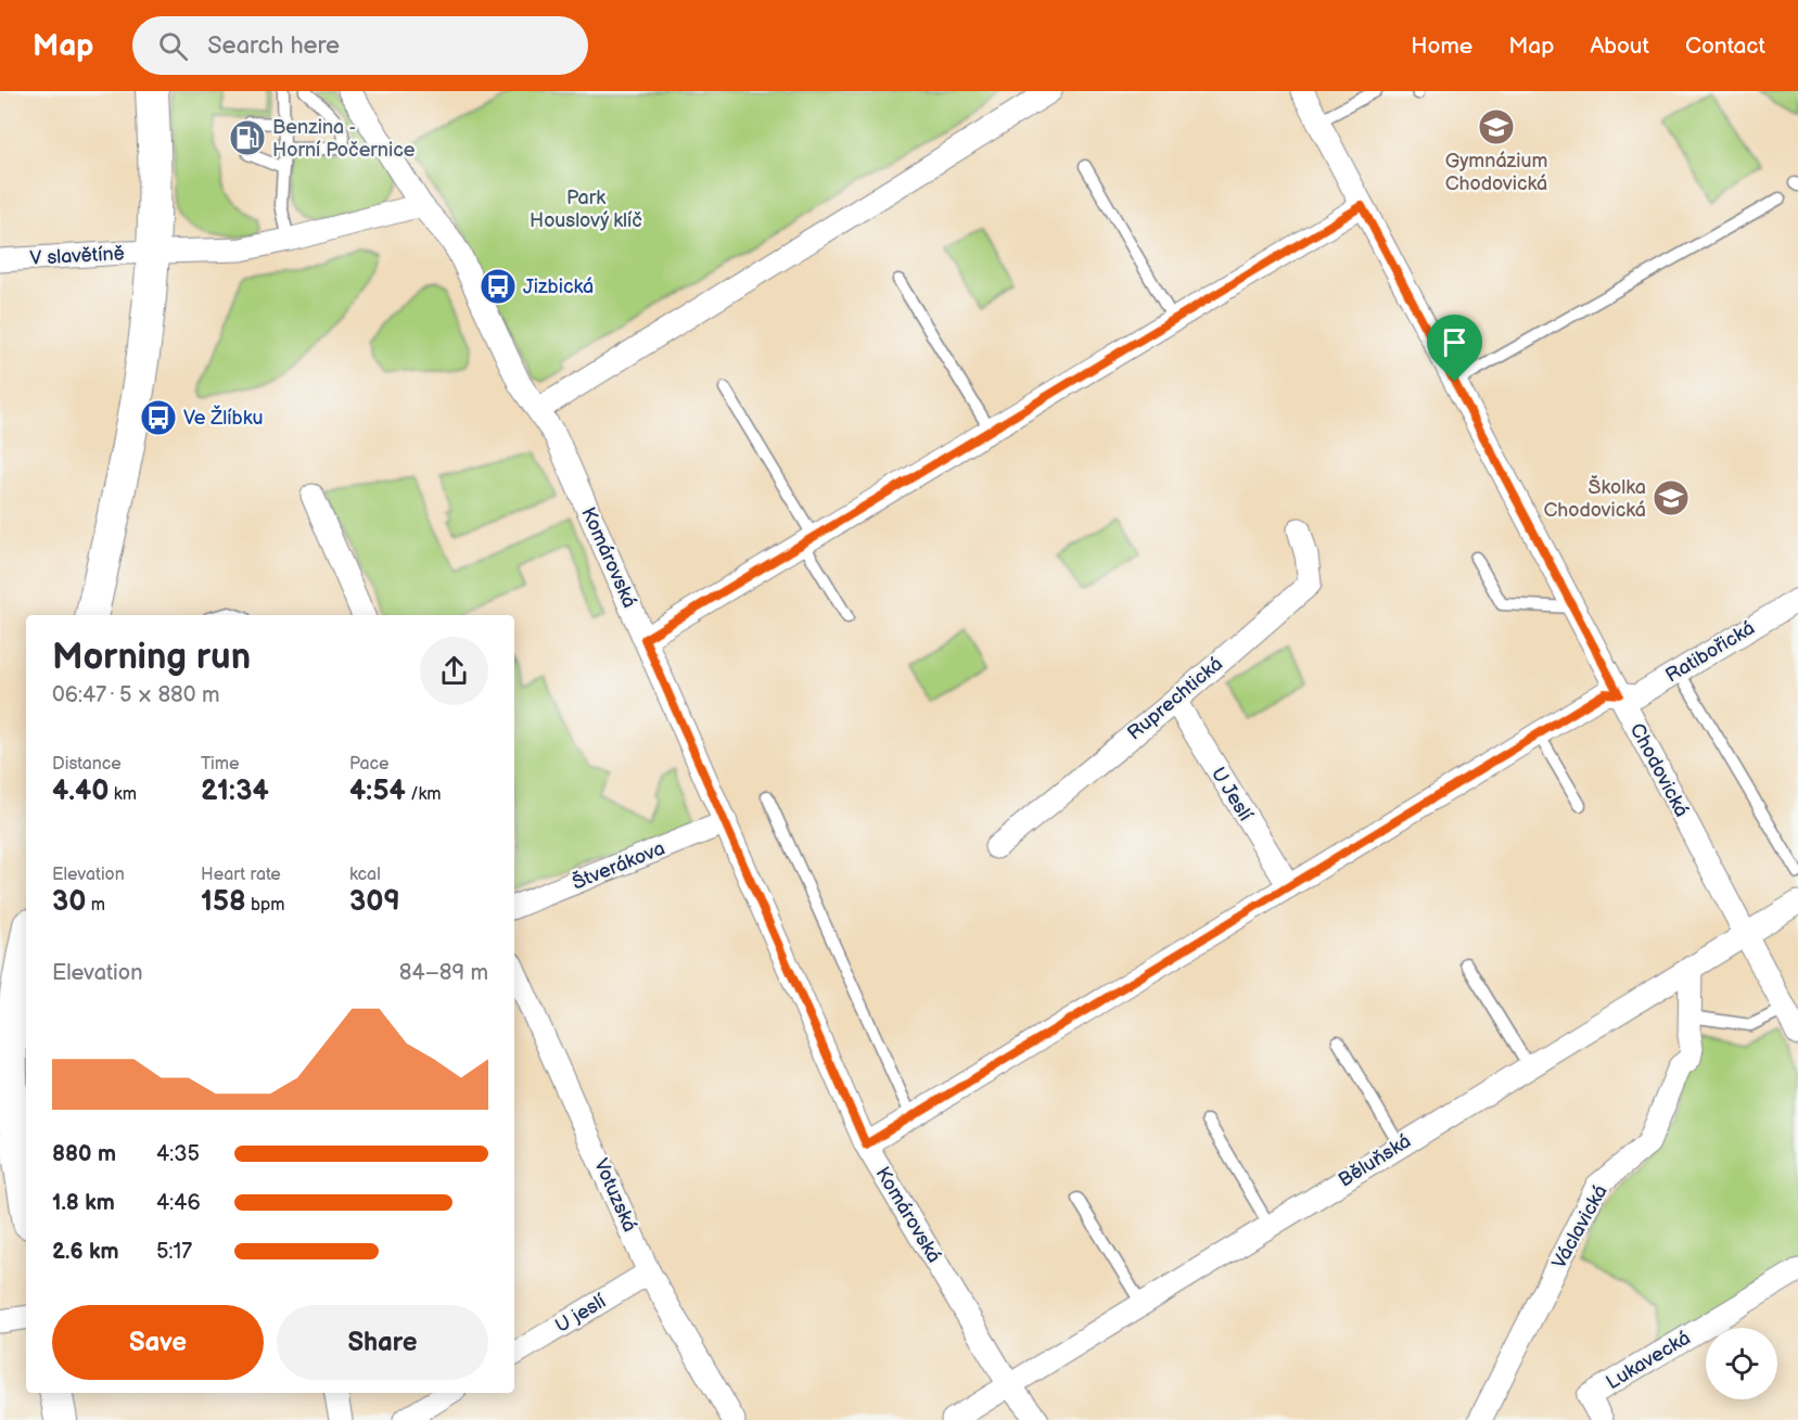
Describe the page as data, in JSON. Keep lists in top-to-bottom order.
{
  "streets": {
    "street": [
      "V slavětíně",
      "Komárovská",
      "Ratibořická",
      "Ruprechtická",
      "Chodovická",
      "U Jeslí",
      "Štverákova",
      "Běluňská",
      "Votuzská",
      "Václavická",
      "U jeslí",
      "Lukavecká"
    ]
  },
  "crossings": [
    ["V slavětíně", "Komárovská"],
    ["Komárovská", "Štverákova"],
    ["Komárovská", "Běluňská"],
    ["Ratibořická", "Chodovická"],
    ["Ruprechtická", "U Jeslí"],
    ["Chodovická", "Běluňská"],
    ["Běluňská", "Václavická"],
    ["Votuzská", "U jeslí"]
  ],
  "parks": ["Park Houslový klíč"],
  "places": {
    "school or university": ["Gymnázium Chodovická", "Školka Chodovická"],
    "fuel station": ["Benzina - Horní Počernice"],
    "bus stop": ["Jizbická", "Ve Žlíbku"]
  },
  "page": {
    "header": "Map",
    "search": "Search here",
    "nav": [
      "Home",
      "Map",
      "About",
      "Contact"
    ],
    "heading": ["Morning run", "06:47 · 5 × 880 m"],
    "stats": [
      ["Distance", "4.40 km"],
      ["Time", "21:34"],
      ["Pace", "4:54 /km"],
      ["Elevation", "30 m"],
      ["Heart rate", "158 bpm"],
      ["kcal", "309"]
    ],
    "chart": ["Elevation", "84–89 m"],
    "list": [
      {
        "name": "880 m",
        "note": "4:35"
      },
      {
        "name": "1.8 km",
        "note": "4:46"
      },
      {
        "name": "2.6 km",
        "note": "5:17"
      }
    ],
    "buttons": ["Save", "Share"]
  }
}
